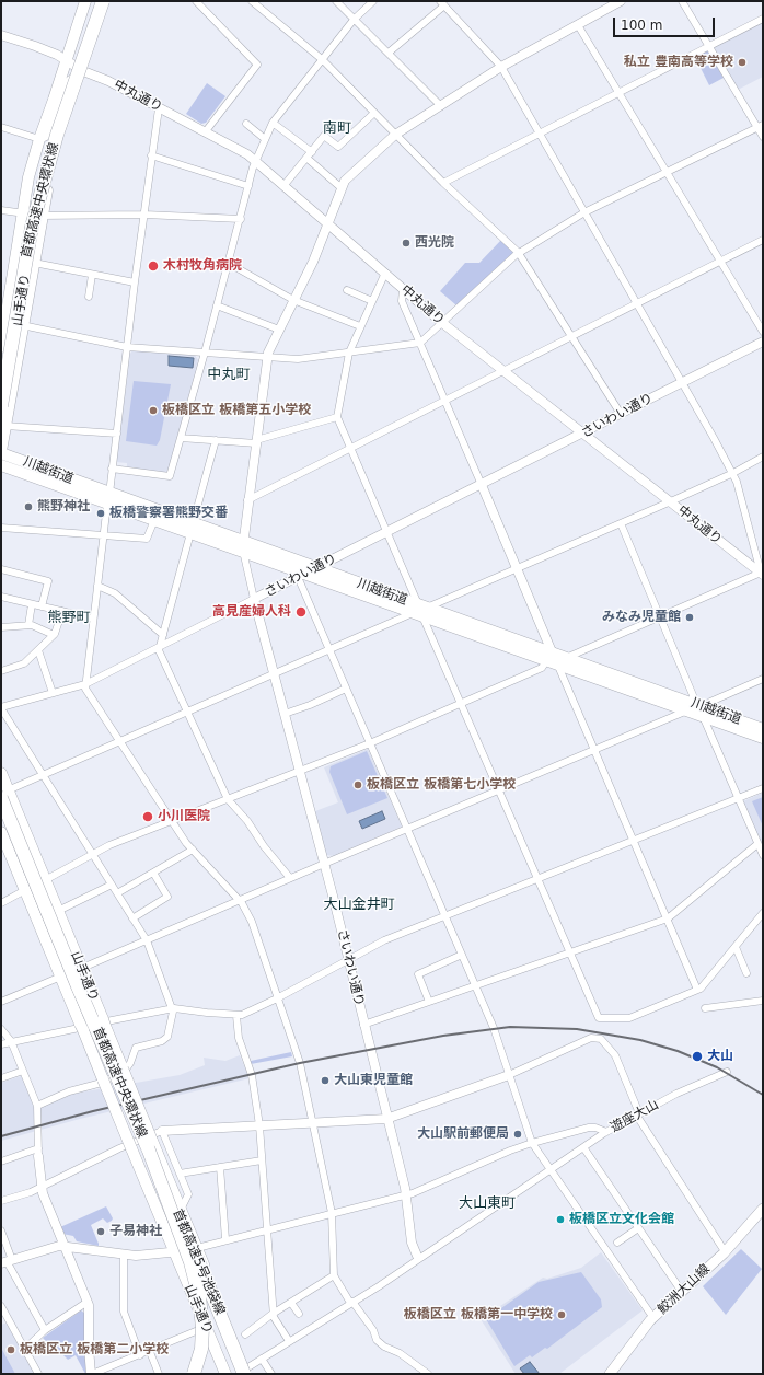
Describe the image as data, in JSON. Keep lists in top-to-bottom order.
{
  "streets": {
    "highway": ["首都高速中央環状線", "首都高速5号池袋線"],
    "main road": ["山手通り", "川越街道", "鮫洲大山線"],
    "street": ["中丸通り", "さいわい通り", "遊座大山"]
  },
  "crossings": [
    ["中丸通り", "山手通り"],
    ["中丸通り", "さいわい通り"],
    ["首都高速中央環状線", "山手通り"],
    ["首都高速中央環状線", "首都高速5号池袋線"],
    ["山手通り", "遊座大山"],
    ["山手通り", "首都高速5号池袋線"],
    ["さいわい通り", "川越街道"],
    ["さいわい通り", "遊座大山"],
    ["遊座大山", "首都高速5号池袋線"]
  ],
  "districts": [
    "南町",
    "中丸町",
    "熊野町",
    "大山金井町",
    "大山東町"
  ],
  "places": [
    "私立 豊南高等学校",
    "西光院",
    "木村牧角病院",
    "板橋区立 板橋第五小学校",
    "熊野神社",
    "板橋警察署熊野交番",
    "高見産婦人科",
    "みなみ児童館",
    "板橋区立 板橋第七小学校",
    "小川医院",
    "大山",
    "大山東児童館",
    "大山駅前郵便局",
    "板橋区立文化会館",
    "子易神社",
    "板橋区立 板橋第一中学校",
    "板橋区立 板橋第二小学校"
  ],
  "scale_bar": "100 m"
}
